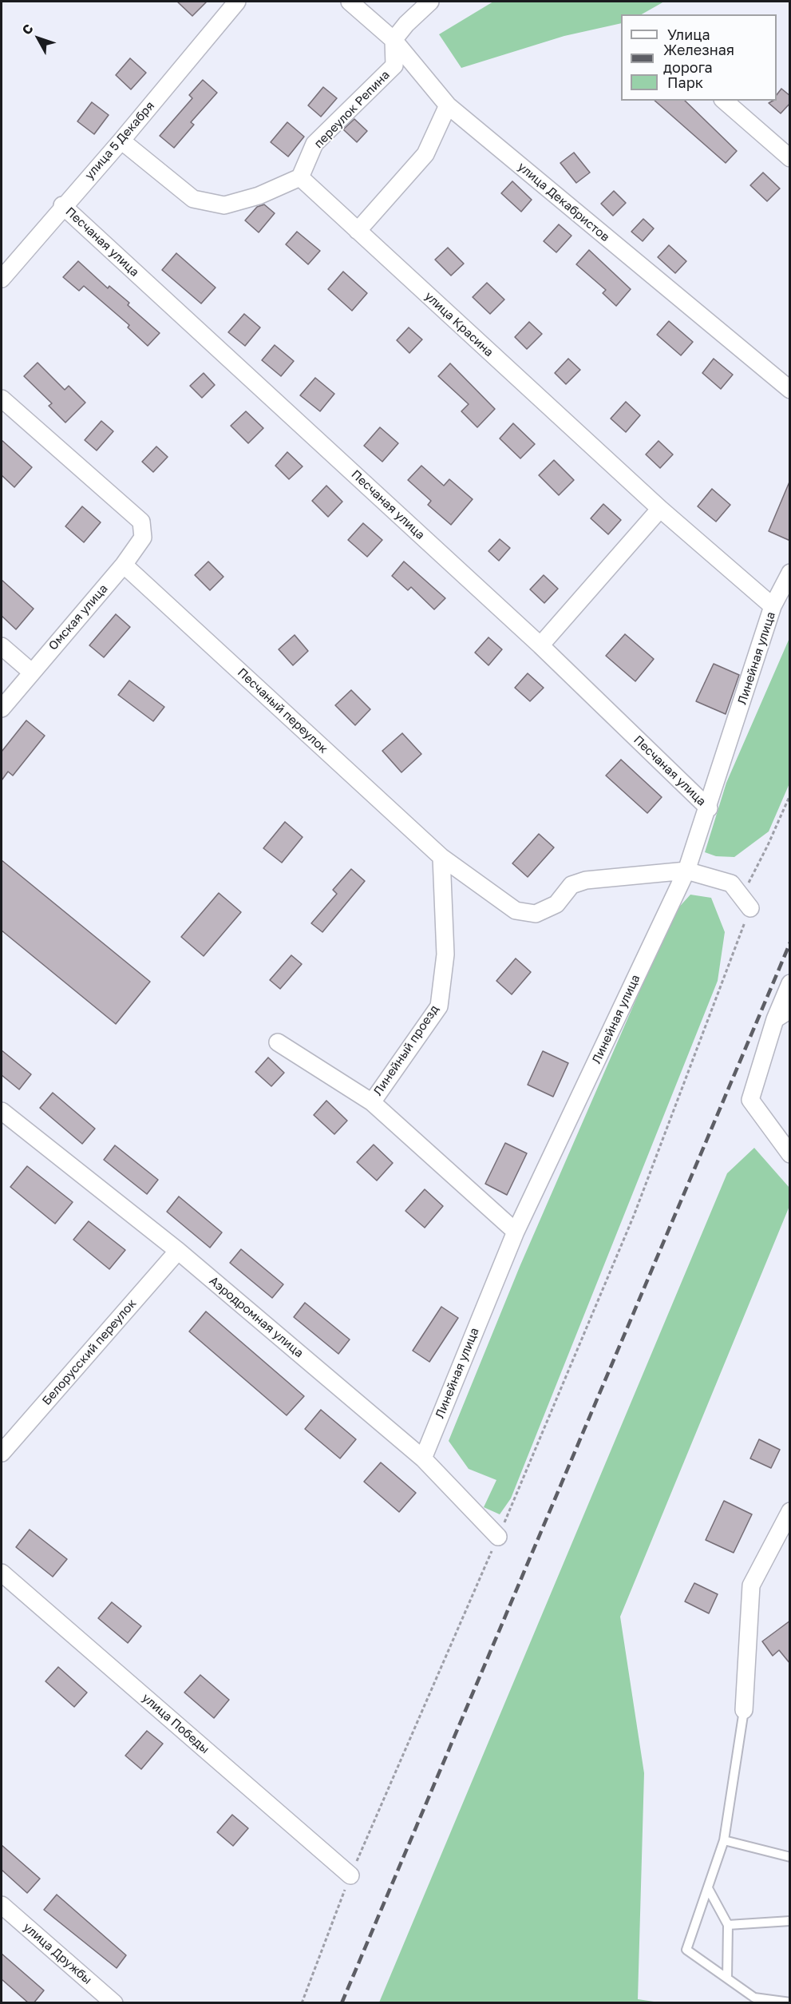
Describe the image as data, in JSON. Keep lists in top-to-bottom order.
{
  "streets": {
    "street": [
      "переулок Репина",
      "улица 5 Декабря",
      "улица Декабристов",
      "Песчаная улица",
      "улица Красина",
      "Омская улица",
      "Линейная улица",
      "Песчаный переулок",
      "Линейный проезд",
      "Аэродромная улица",
      "Белорусский переулок",
      "улица Победы",
      "улица Дружбы"
    ]
  },
  "crossings": [
    ["переулок Репина", "улица Декабристов"],
    ["переулок Репина", "улица Красина"],
    ["улица 5 Декабря", "Песчаная улица"],
    ["Песчаная улица", "Линейная улица"],
    ["улица Красина", "Линейная улица"],
    ["Омская улица", "Песчаный переулок"],
    ["Линейная улица", "Линейный проезд"],
    ["Линейная улица", "Аэродромная улица"],
    ["Песчаный переулок", "Линейный проезд"],
    ["Аэродромная улица", "Белорусский переулок"]
  ],
  "legend": ["Улица", "Железная дорога", "Парк"],
  "north": "top left"
}
